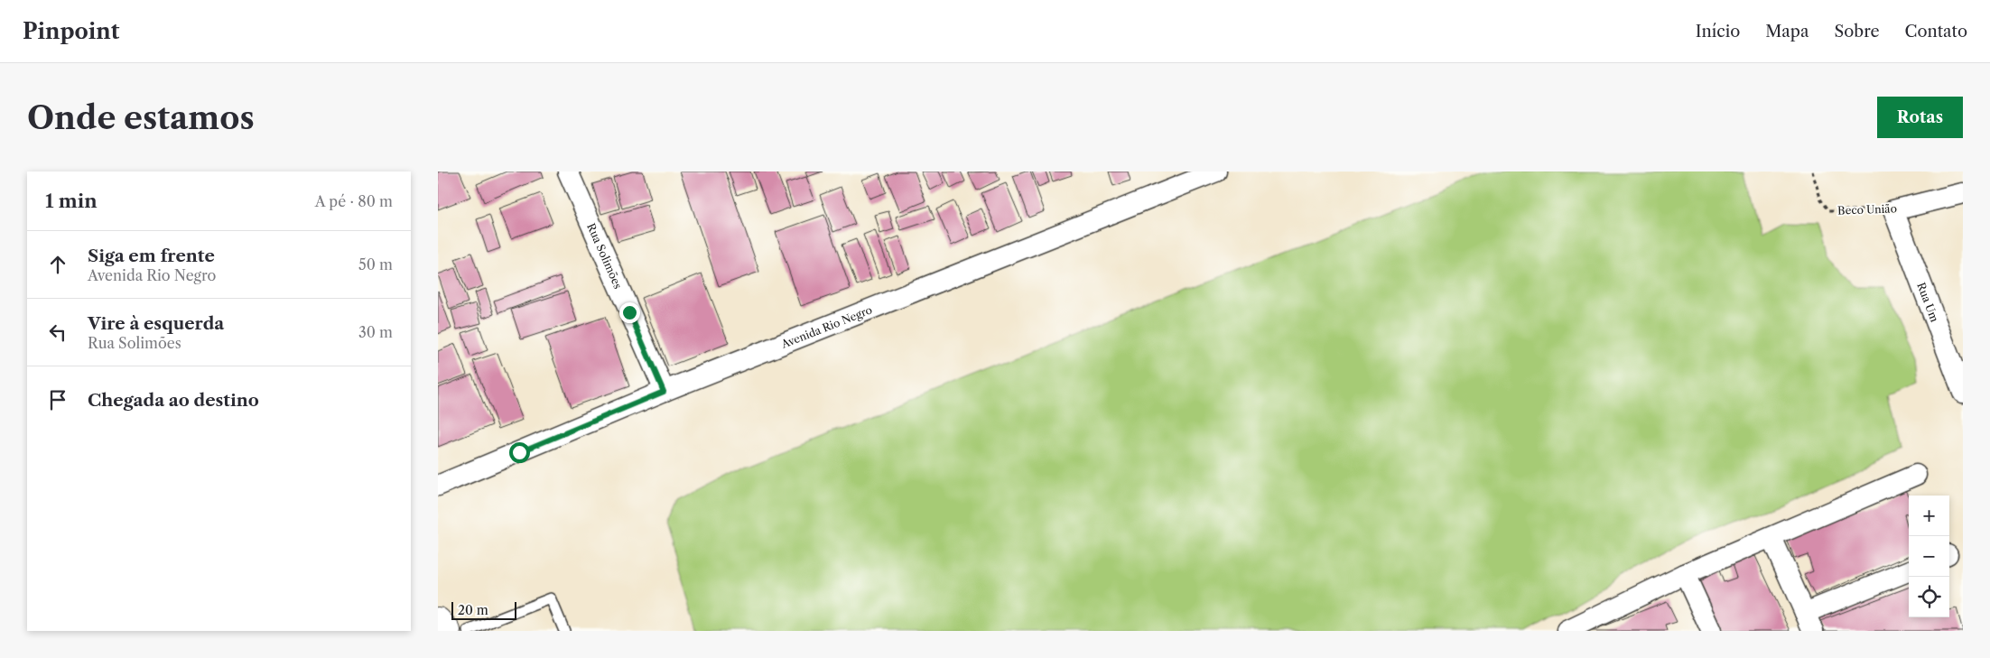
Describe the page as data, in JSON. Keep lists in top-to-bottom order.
{
  "streets": {
    "street": [
      "Beco União",
      "Rua Solimões",
      "Rua Um",
      "Avenida Rio Negro"
    ]
  },
  "crossings": [
    ["Beco União", "Rua Um"],
    ["Rua Solimões", "Avenida Rio Negro"]
  ],
  "scale_bar": "20 m",
  "page": {
    "header": "Pinpoint",
    "nav": [
      "Início",
      "Mapa",
      "Sobre",
      "Contato"
    ],
    "buttons": "Rotas",
    "title": "Onde estamos",
    "heading": ["1 min", "A pé · 80 m"],
    "list": [
      ["Siga em frente", "Avenida Rio Negro", "50 m"],
      ["Vire à esquerda", "Rua Solimões", "30 m"],
      "Chegada ao destino"
    ],
    "map_buttons": ["+", "−"],
    "scale": "20 m"
  }
}
